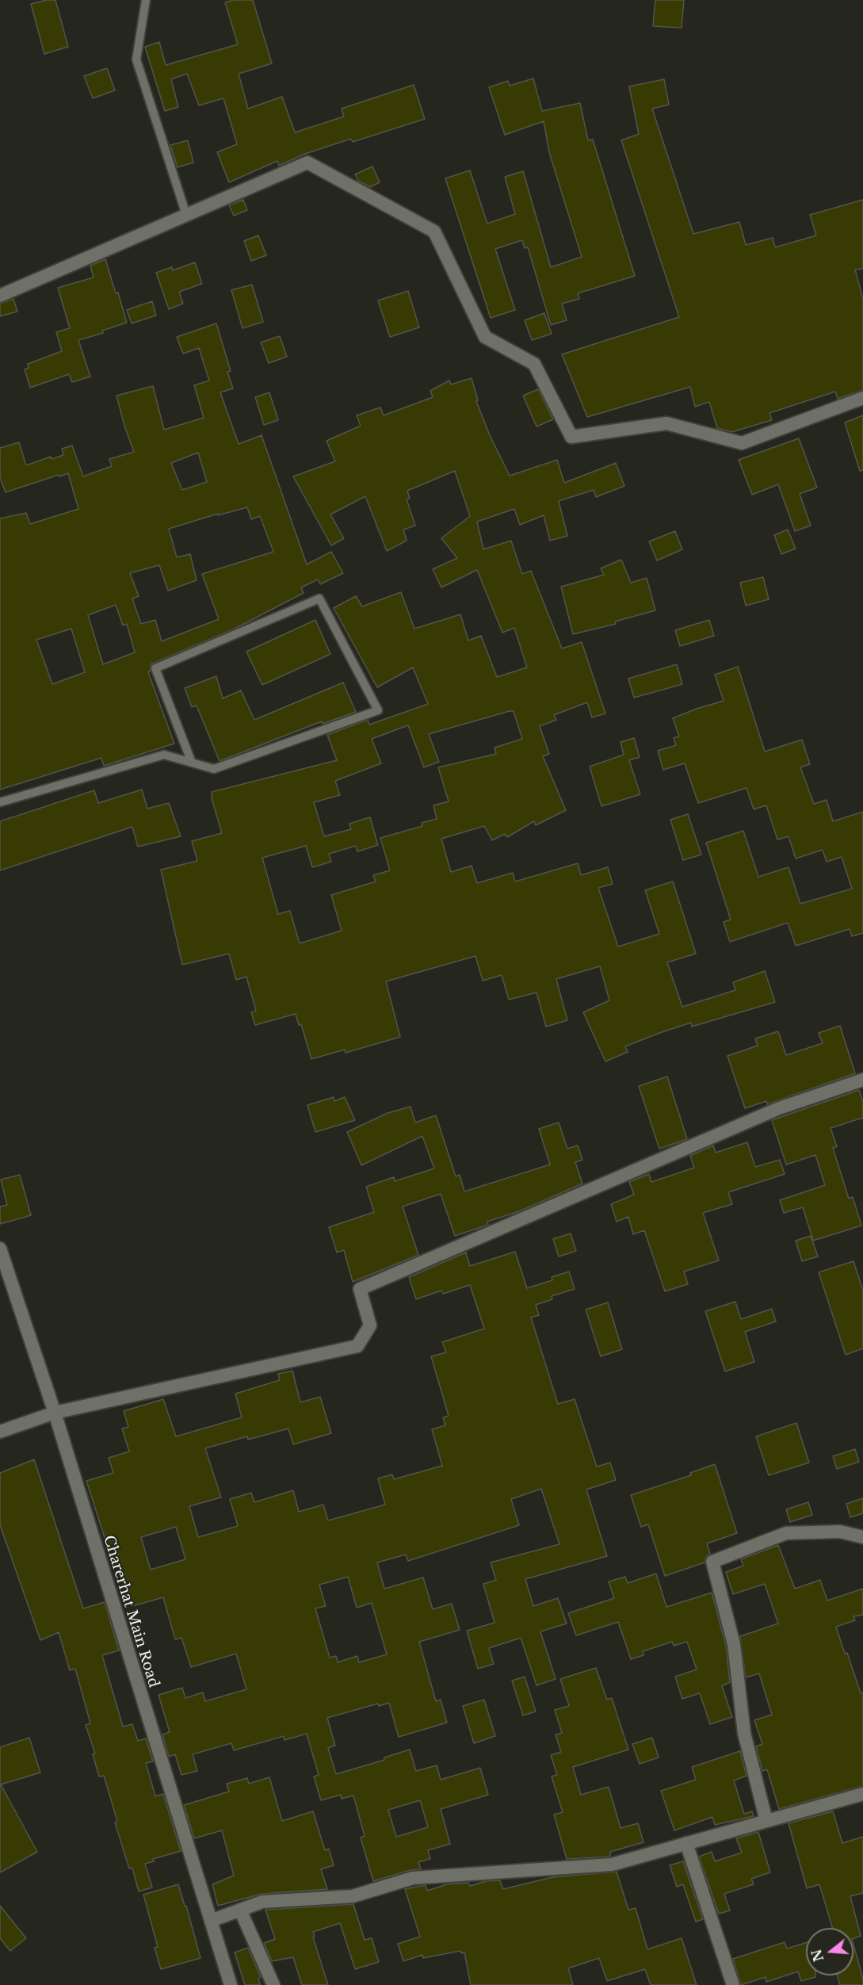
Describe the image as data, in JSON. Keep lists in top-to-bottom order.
{
  "streets": {
    "street": ["Charerhat Main Road"]
  },
  "north": "left"
}
